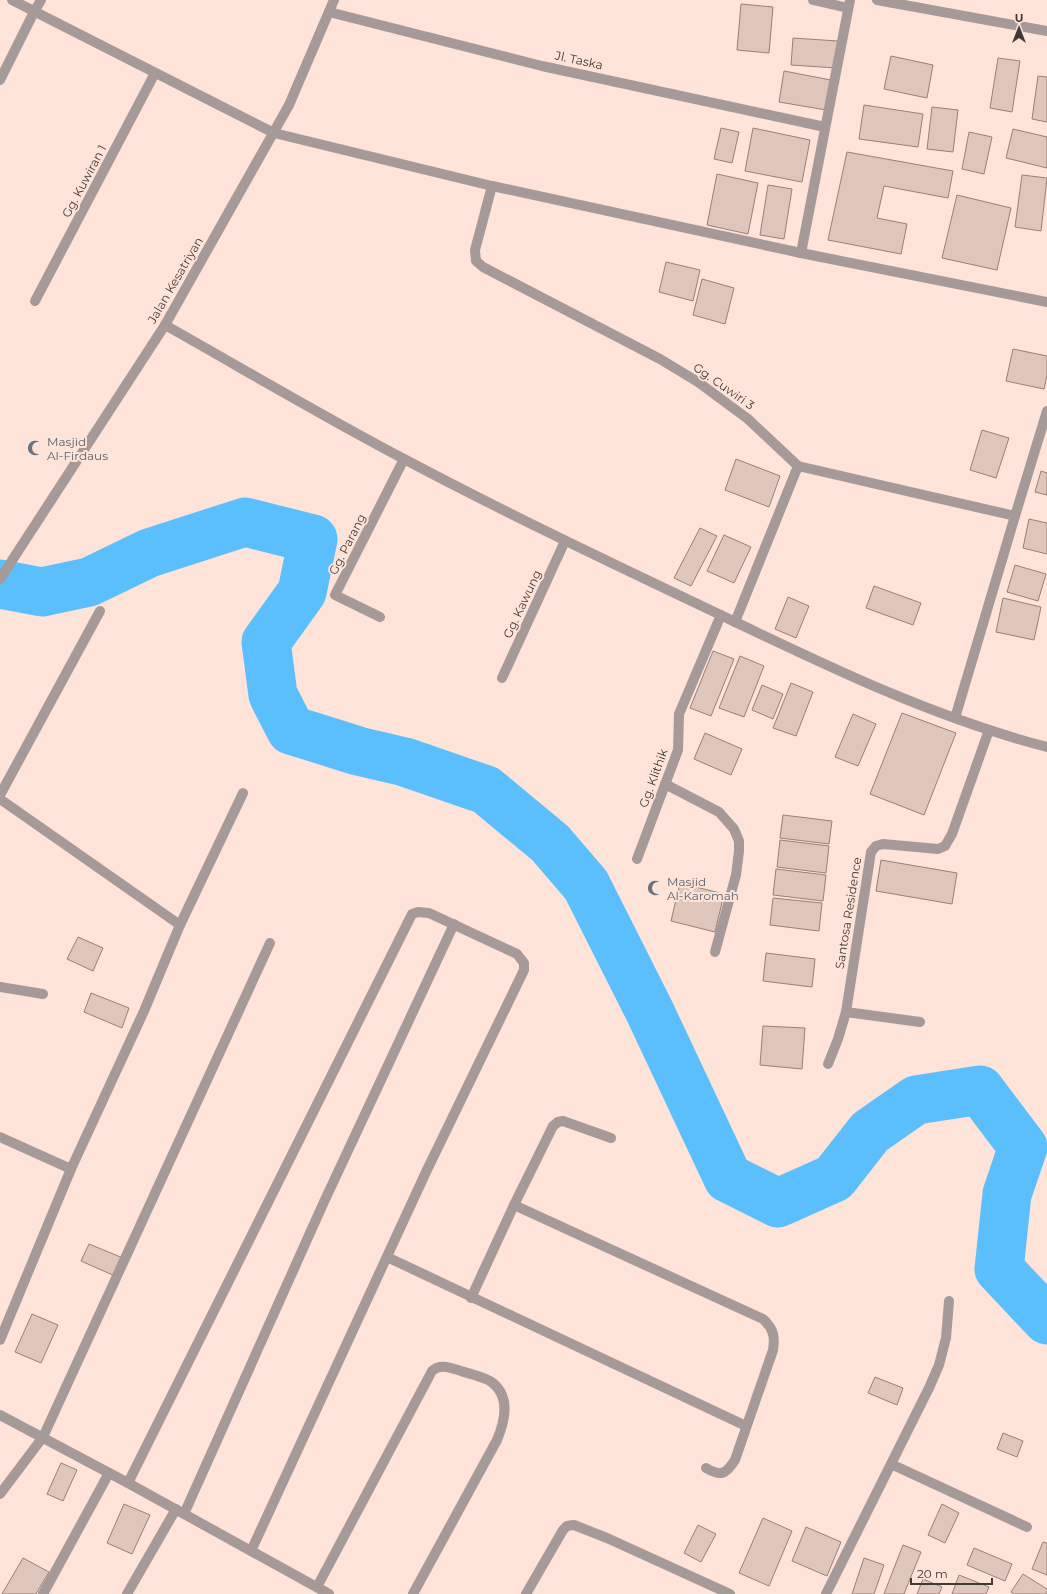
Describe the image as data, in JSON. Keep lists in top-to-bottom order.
{
  "streets": {
    "street": [
      "Jl. Taska",
      "Gg. Kuwiran 1",
      "Jalan Kesatriyan",
      "Gg. Cuwiri 3",
      "Gg. Parang",
      "Gg. Kawung",
      "Gg. Klithik",
      "Santosa Residence"
    ]
  },
  "crossings": [
    ["Jl. Taska", "Jalan Kesatriyan"]
  ],
  "places": {
    "mosque": ["Masjid Al-Firdaus", "Masjid Al-Karomah"]
  },
  "scale_bar": "20 m",
  "north": "top"
}
